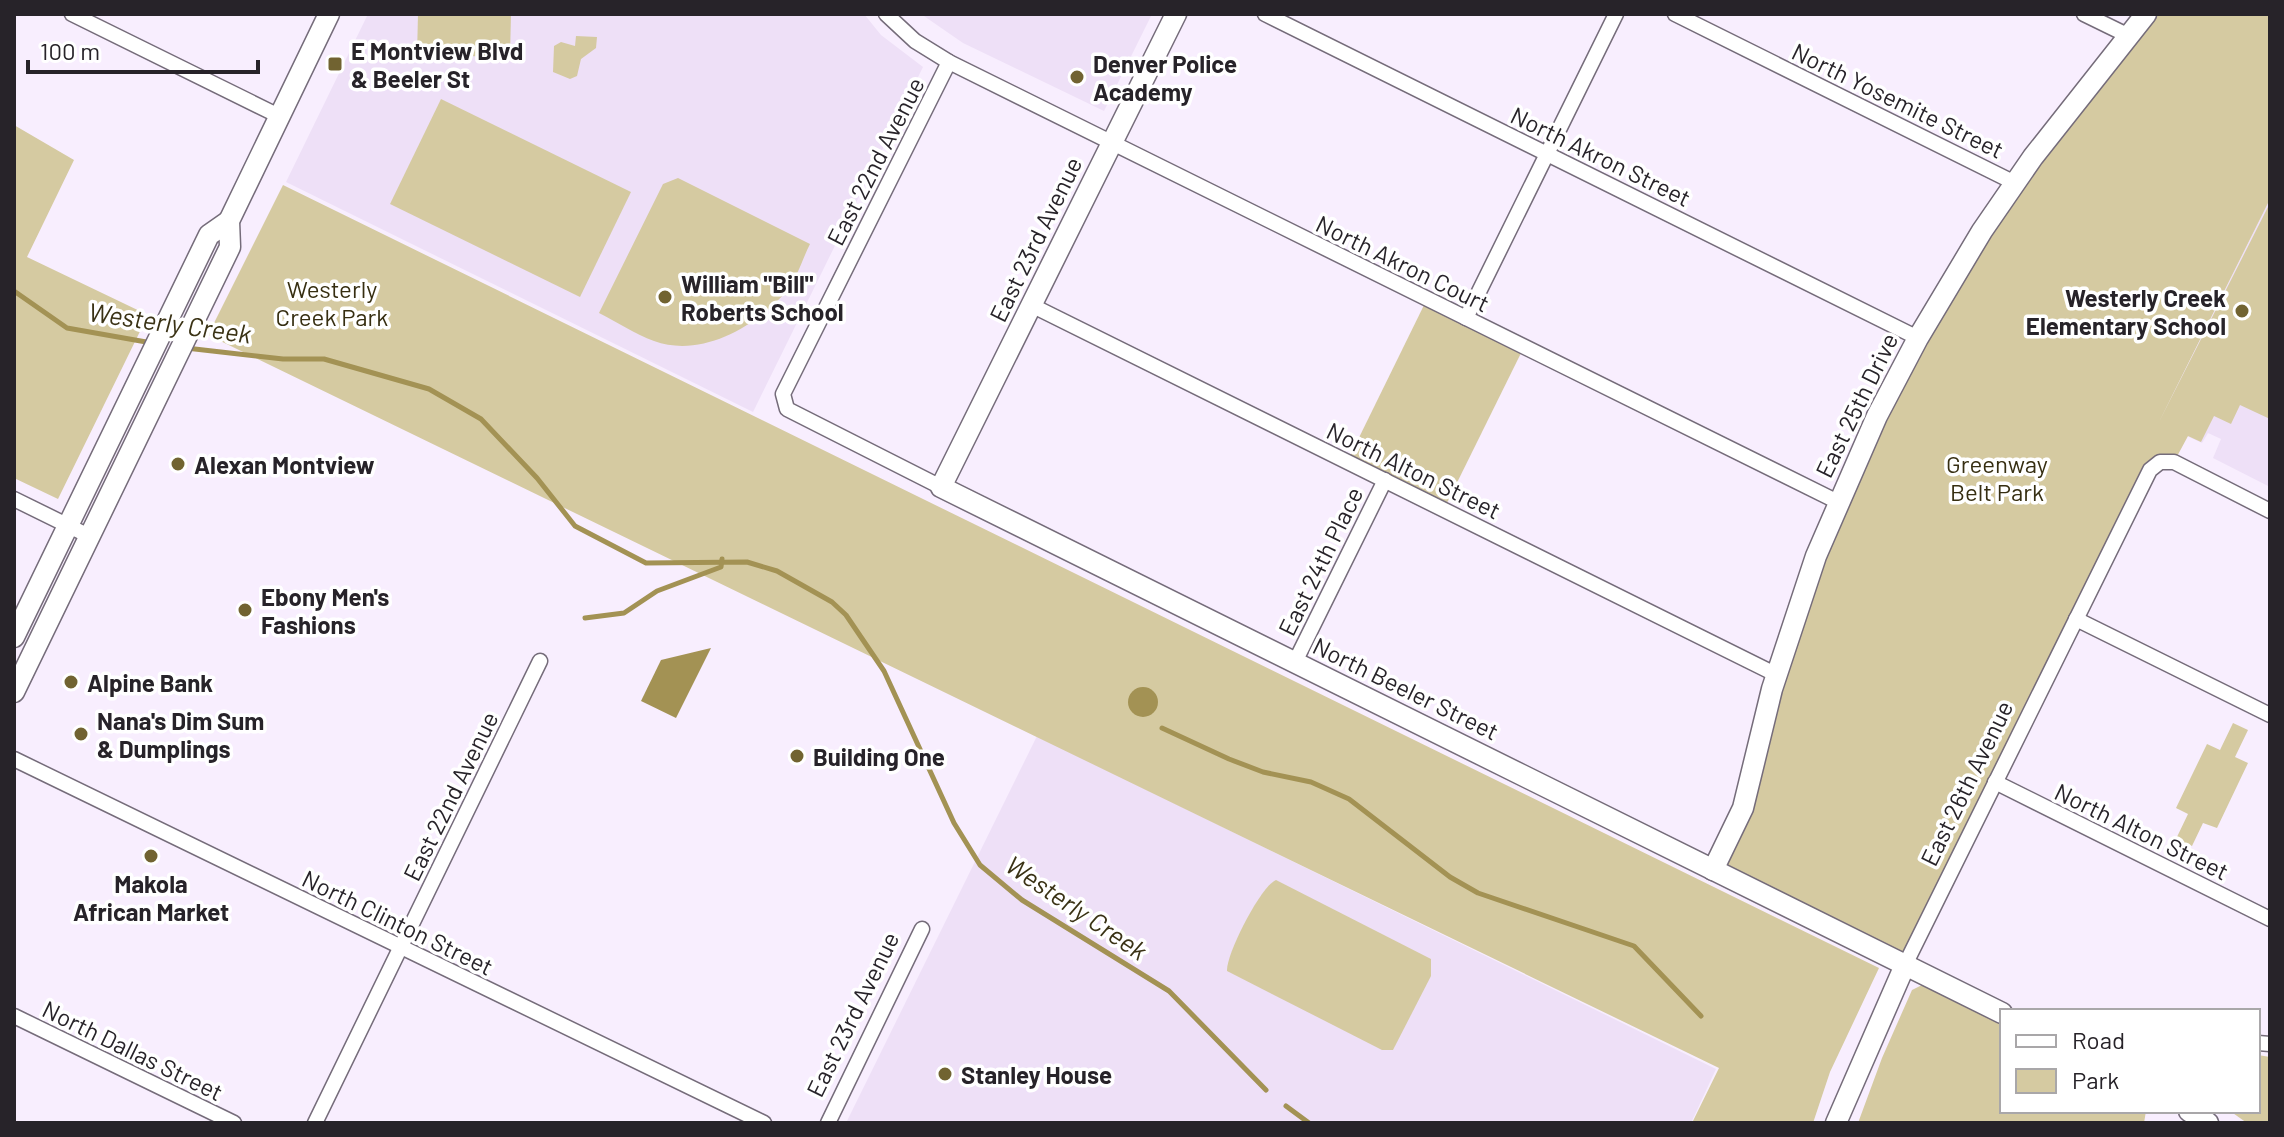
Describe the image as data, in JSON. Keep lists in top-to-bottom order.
{
  "streets": {
    "street": [
      "North Yosemite Street",
      "North Akron Street",
      "East 22nd Avenue",
      "East 23rd Avenue",
      "North Akron Court",
      "East 25th Drive",
      "North Alton Street",
      "East 24th Place",
      "North Beeler Street",
      "East 26th Avenue",
      "North Clinton Street",
      "North Dallas Street"
    ]
  },
  "crossings": [
    ["North Yosemite Street", "East 25th Drive"],
    ["North Akron Street", "East 25th Drive"],
    ["East 22nd Avenue", "North Akron Court"],
    ["East 22nd Avenue", "North Beeler Street"],
    ["East 22nd Avenue", "North Clinton Street"],
    ["East 23rd Avenue", "North Akron Court"],
    ["East 23rd Avenue", "North Alton Street"],
    ["East 23rd Avenue", "North Beeler Street"],
    ["North Akron Court", "East 25th Drive"],
    ["East 25th Drive", "North Alton Street"],
    ["East 25th Drive", "North Beeler Street"],
    ["North Alton Street", "East 24th Place"],
    ["North Alton Street", "East 26th Avenue"],
    ["East 24th Place", "North Beeler Street"],
    ["North Beeler Street", "East 26th Avenue"]
  ],
  "water": ["Westerly Creek"],
  "parks": ["Westerly Creek Park", "Greenway Belt Park"],
  "places": {
    "transit": ["E Montview Blvd & Beeler St"],
    "other": [
      "Denver Police Academy",
      "William \"Bill\" Roberts School",
      "Westerly Creek Elementary School",
      "Alexan Montview",
      "Ebony Men's Fashions",
      "Alpine Bank",
      "Nana's Dim Sum & Dumplings",
      "Building One",
      "Makola African Market",
      "Stanley House"
    ]
  },
  "legend": ["Road", "Park"],
  "scale_bar": "100 m"
}
